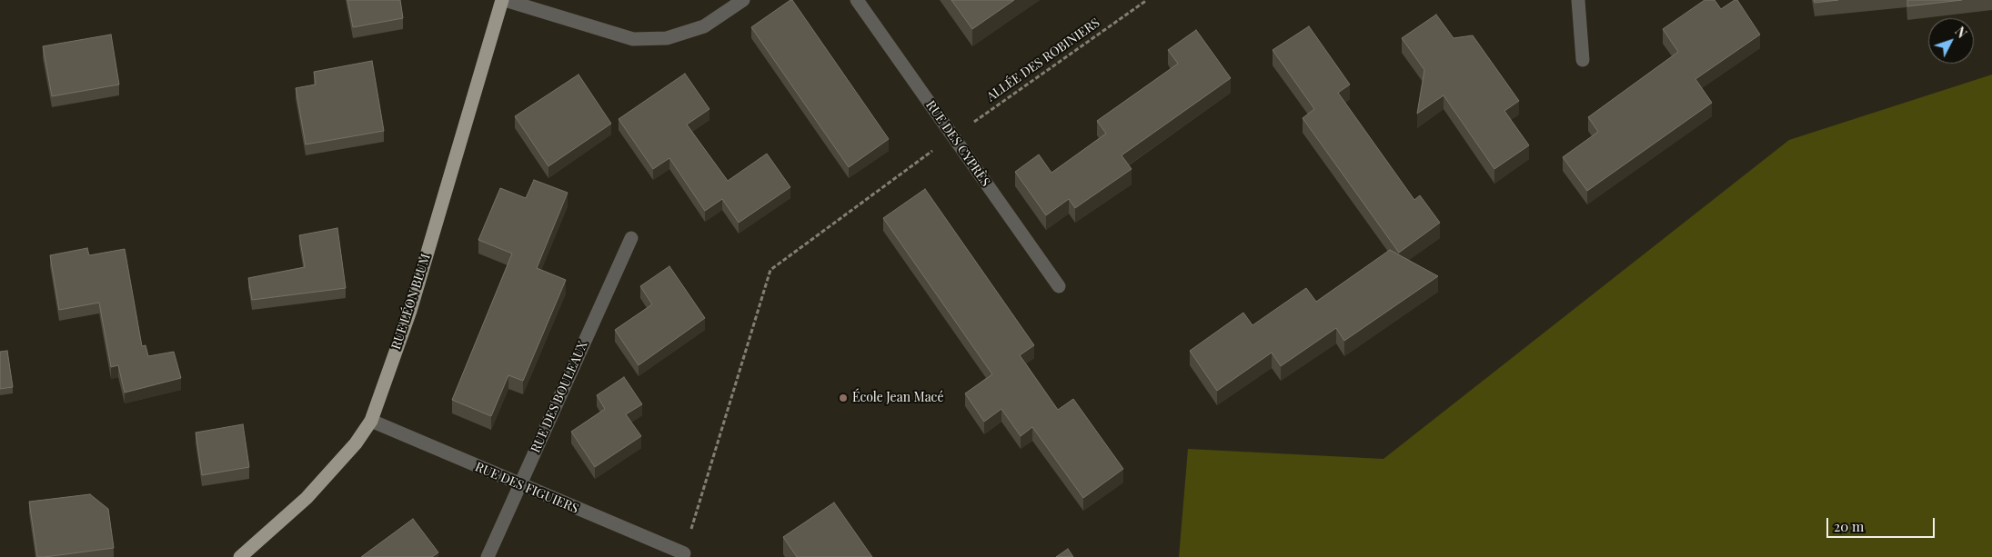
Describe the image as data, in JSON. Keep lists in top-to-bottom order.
{
  "streets": {
    "main road": ["RUE LÉON BLUM"],
    "street": ["RUE DES CYPRÈS", "RUE DES BOULEAUX", "RUE DES FIGUIERS"],
    "path": ["ALLÉE DES ROBINIERS"]
  },
  "crossings": [
    ["ALLÉE DES ROBINIERS", "RUE DES CYPRÈS"],
    ["ALLÉE DES ROBINIERS", "RUE DES FIGUIERS"],
    ["RUE LÉON BLUM", "RUE DES FIGUIERS"],
    ["RUE DES BOULEAUX", "RUE DES FIGUIERS"]
  ],
  "places": ["École Jean Macé"],
  "scale_bar": "20 m",
  "north": "top right"
}
